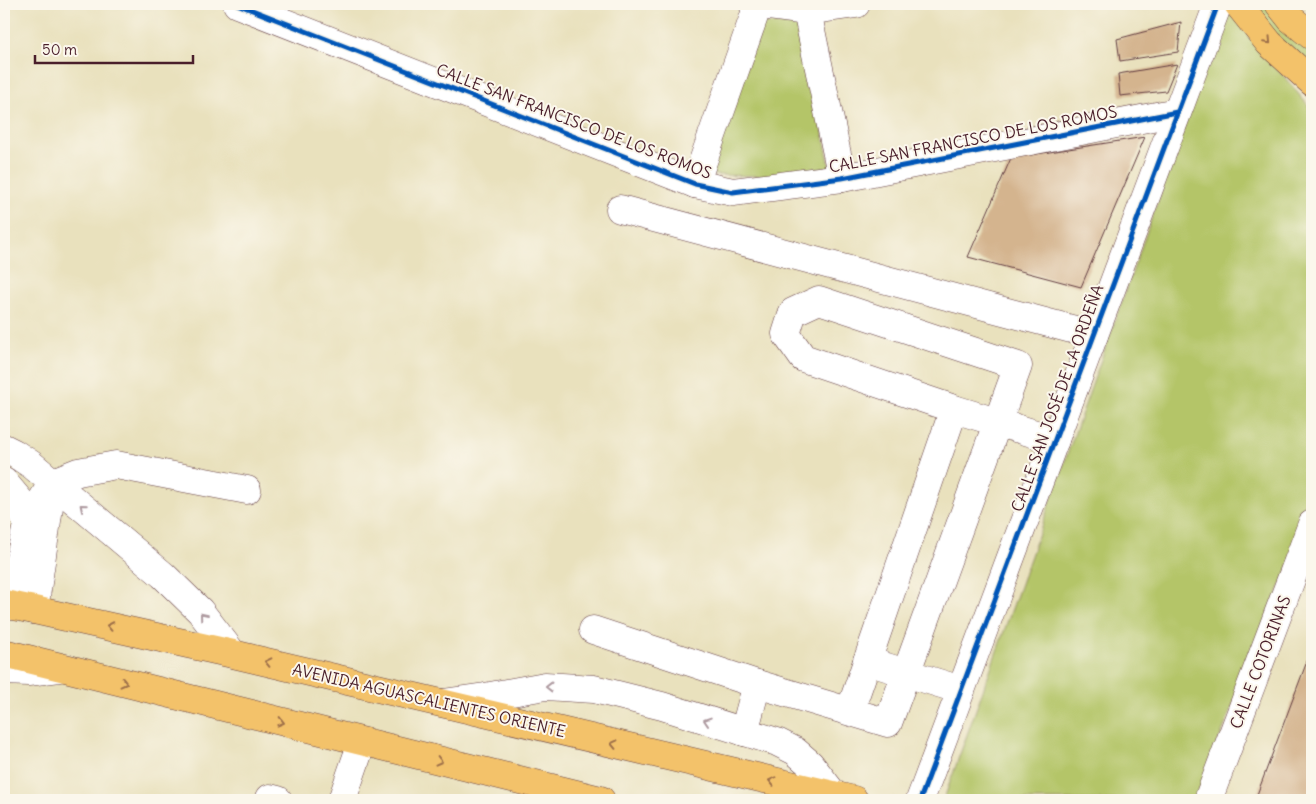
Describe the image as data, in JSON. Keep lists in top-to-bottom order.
{
  "streets": {
    "main road": ["AVENIDA AGUASCALIENTES ORIENTE"],
    "street": ["CALLE SAN FRANCISCO DE LOS ROMOS", "CALLE SAN JOSÉ DE LA ORDEÑA", "CALLE COTORINAS"]
  },
  "crossings": [
    ["CALLE SAN FRANCISCO DE LOS ROMOS", "CALLE SAN JOSÉ DE LA ORDEÑA"]
  ],
  "scale_bar": "50 m"
}
